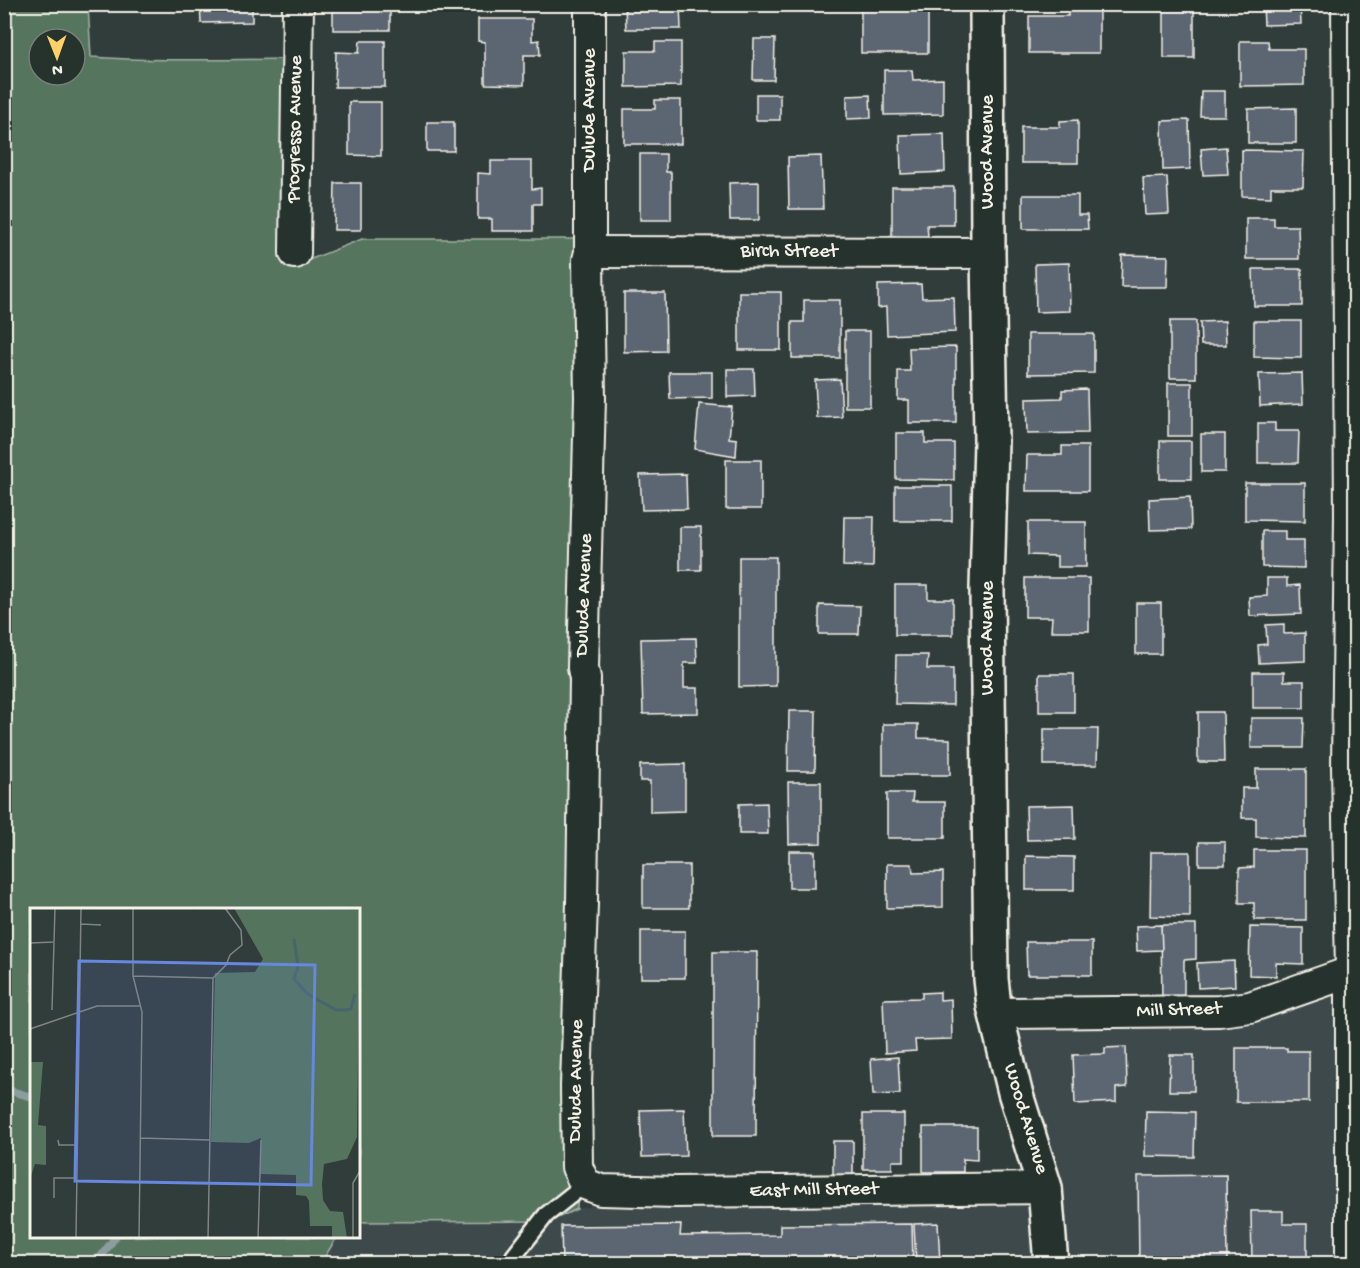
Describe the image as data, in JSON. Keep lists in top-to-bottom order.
{
  "streets": {
    "street": [
      "Dulude Avenue",
      "Progresso Avenue",
      "Wood Avenue",
      "Birch Street",
      "Mill Street",
      "East Mill Street"
    ]
  },
  "crossings": [
    ["Dulude Avenue", "Birch Street"],
    ["Dulude Avenue", "East Mill Street"],
    ["Wood Avenue", "Birch Street"],
    ["Wood Avenue", "Mill Street"],
    ["Wood Avenue", "East Mill Street"]
  ],
  "north": "bottom"
}
